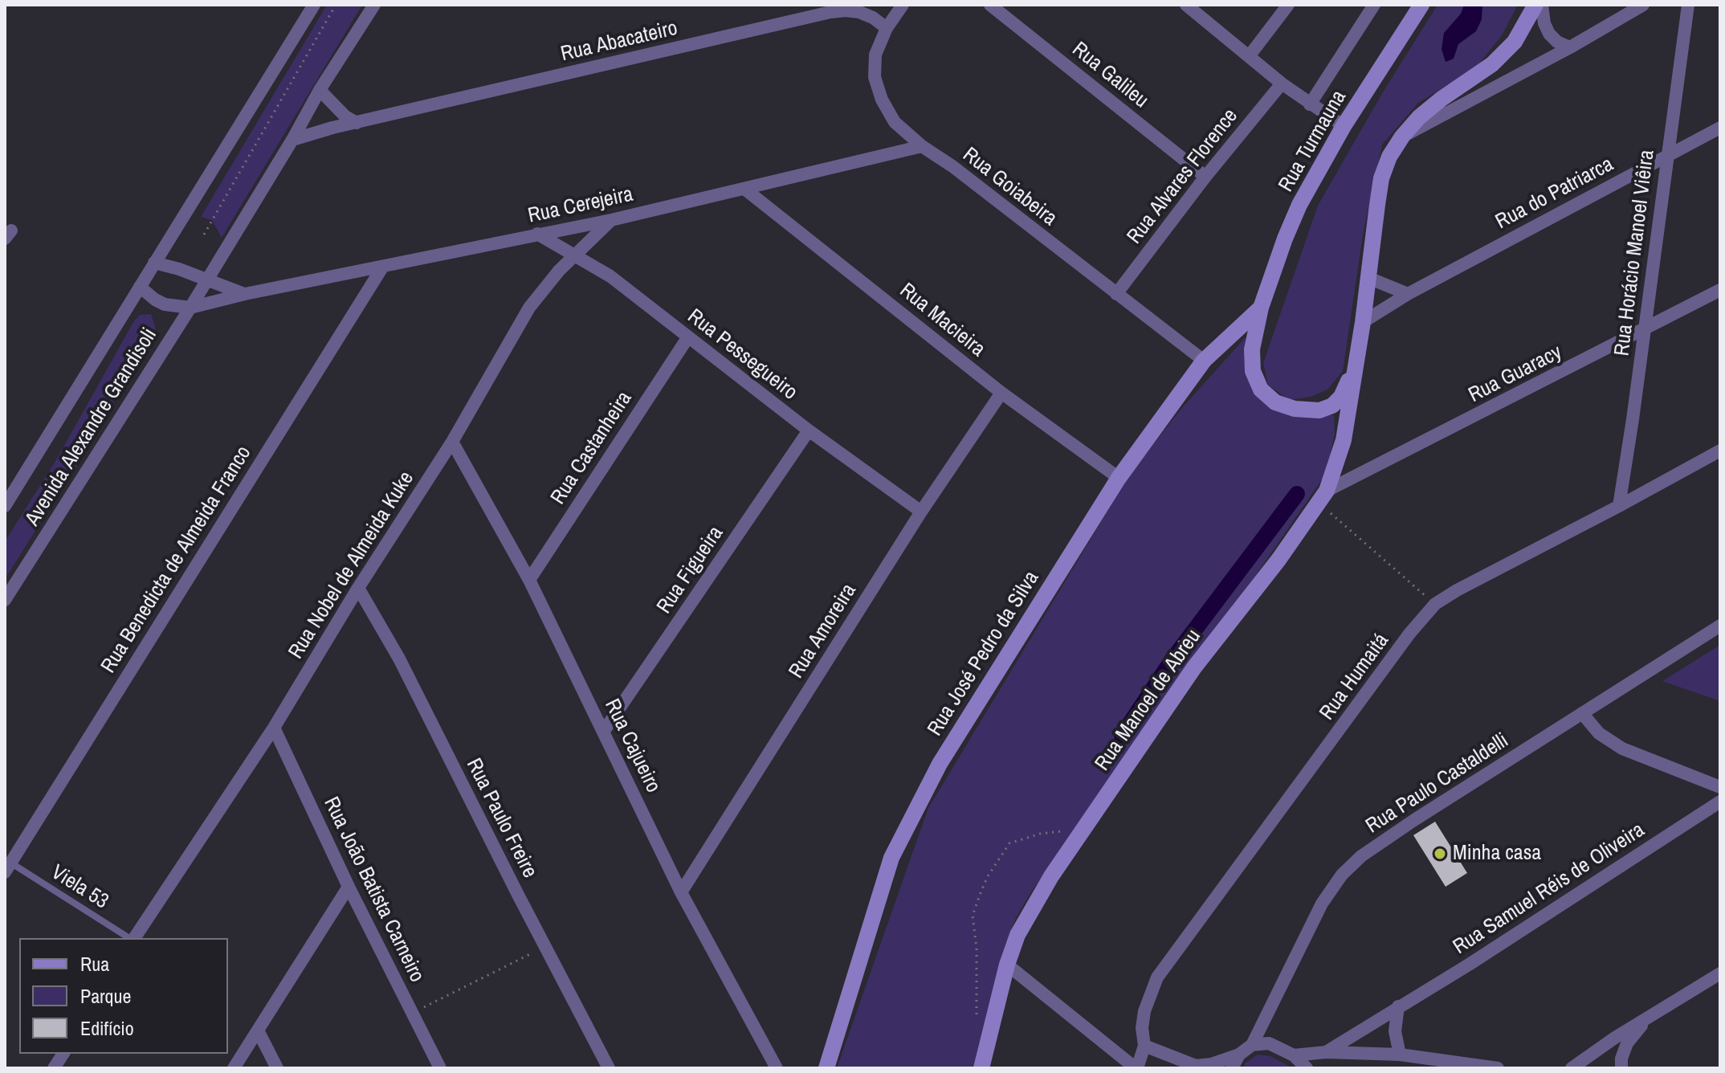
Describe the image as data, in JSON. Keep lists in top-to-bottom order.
{
  "streets": {
    "main road": ["Rua Turmauna", "Rua José Pedro da Silva", "Rua Manoel de Abreu"],
    "street": [
      "Rua Abacateiro",
      "Rua Galileu",
      "Rua Alvares Florence",
      "Rua Goiabeira",
      "Rua do Patriarca",
      "Rua Cerejeira",
      "Rua Horácio Manoel Viêira",
      "Rua Macieira",
      "Rua Pessegueiro",
      "Rua Guaracy",
      "Avenida Alexandre Grandisoli",
      "Rua Castanheira",
      "Rua Benedicta de Almeida Franco",
      "Rua Nobel de Almeida Kuke",
      "Rua Figueira",
      "Rua Amoreira",
      "Rua Humaitá",
      "Rua Cajueiro",
      "Rua Paulo Castaldelli",
      "Rua Paulo Freire",
      "Rua Samuel Réis de Oliveira",
      "Rua João Batista Carneiro"
    ],
    "lane": ["Viela 53"]
  },
  "crossings": [
    ["Rua Abacateiro", "Rua Goiabeira"],
    ["Rua Abacateiro", "Avenida Alexandre Grandisoli"],
    ["Rua Galileu", "Rua Alvares Florence"],
    ["Rua Turmauna", "Rua José Pedro da Silva"],
    ["Rua Turmauna", "Rua Manoel de Abreu"],
    ["Rua Alvares Florence", "Rua Goiabeira"],
    ["Rua Goiabeira", "Rua Cerejeira"],
    ["Rua Goiabeira", "Rua José Pedro da Silva"],
    ["Rua do Patriarca", "Rua Horácio Manoel Viêira"],
    ["Rua Cerejeira", "Rua Macieira"],
    ["Rua Cerejeira", "Rua Pessegueiro"],
    ["Rua Cerejeira", "Avenida Alexandre Grandisoli"],
    ["Rua Cerejeira", "Rua Benedicta de Almeida Franco"],
    ["Rua Cerejeira", "Rua Nobel de Almeida Kuke"],
    ["Rua Horácio Manoel Viêira", "Rua Guaracy"],
    ["Rua Horácio Manoel Viêira", "Rua Humaitá"],
    ["Rua Macieira", "Rua Amoreira"],
    ["Rua Macieira", "Rua José Pedro da Silva"],
    ["Rua Pessegueiro", "Rua Castanheira"],
    ["Rua Pessegueiro", "Rua Nobel de Almeida Kuke"],
    ["Rua Pessegueiro", "Rua Figueira"],
    ["Rua Pessegueiro", "Rua Amoreira"],
    ["Rua Guaracy", "Rua Manoel de Abreu"],
    ["Rua Castanheira", "Rua Cajueiro"],
    ["Rua Benedicta de Almeida Franco", "Viela 53"],
    ["Rua Nobel de Almeida Kuke", "Rua Cajueiro"],
    ["Rua Nobel de Almeida Kuke", "Rua Paulo Freire"],
    ["Rua Nobel de Almeida Kuke", "Rua João Batista Carneiro"],
    ["Rua Figueira", "Rua Cajueiro"],
    ["Rua Amoreira", "Rua Cajueiro"]
  ],
  "places": ["Minha casa"],
  "legend": ["Rua", "Parque", "Edifício"]
}
